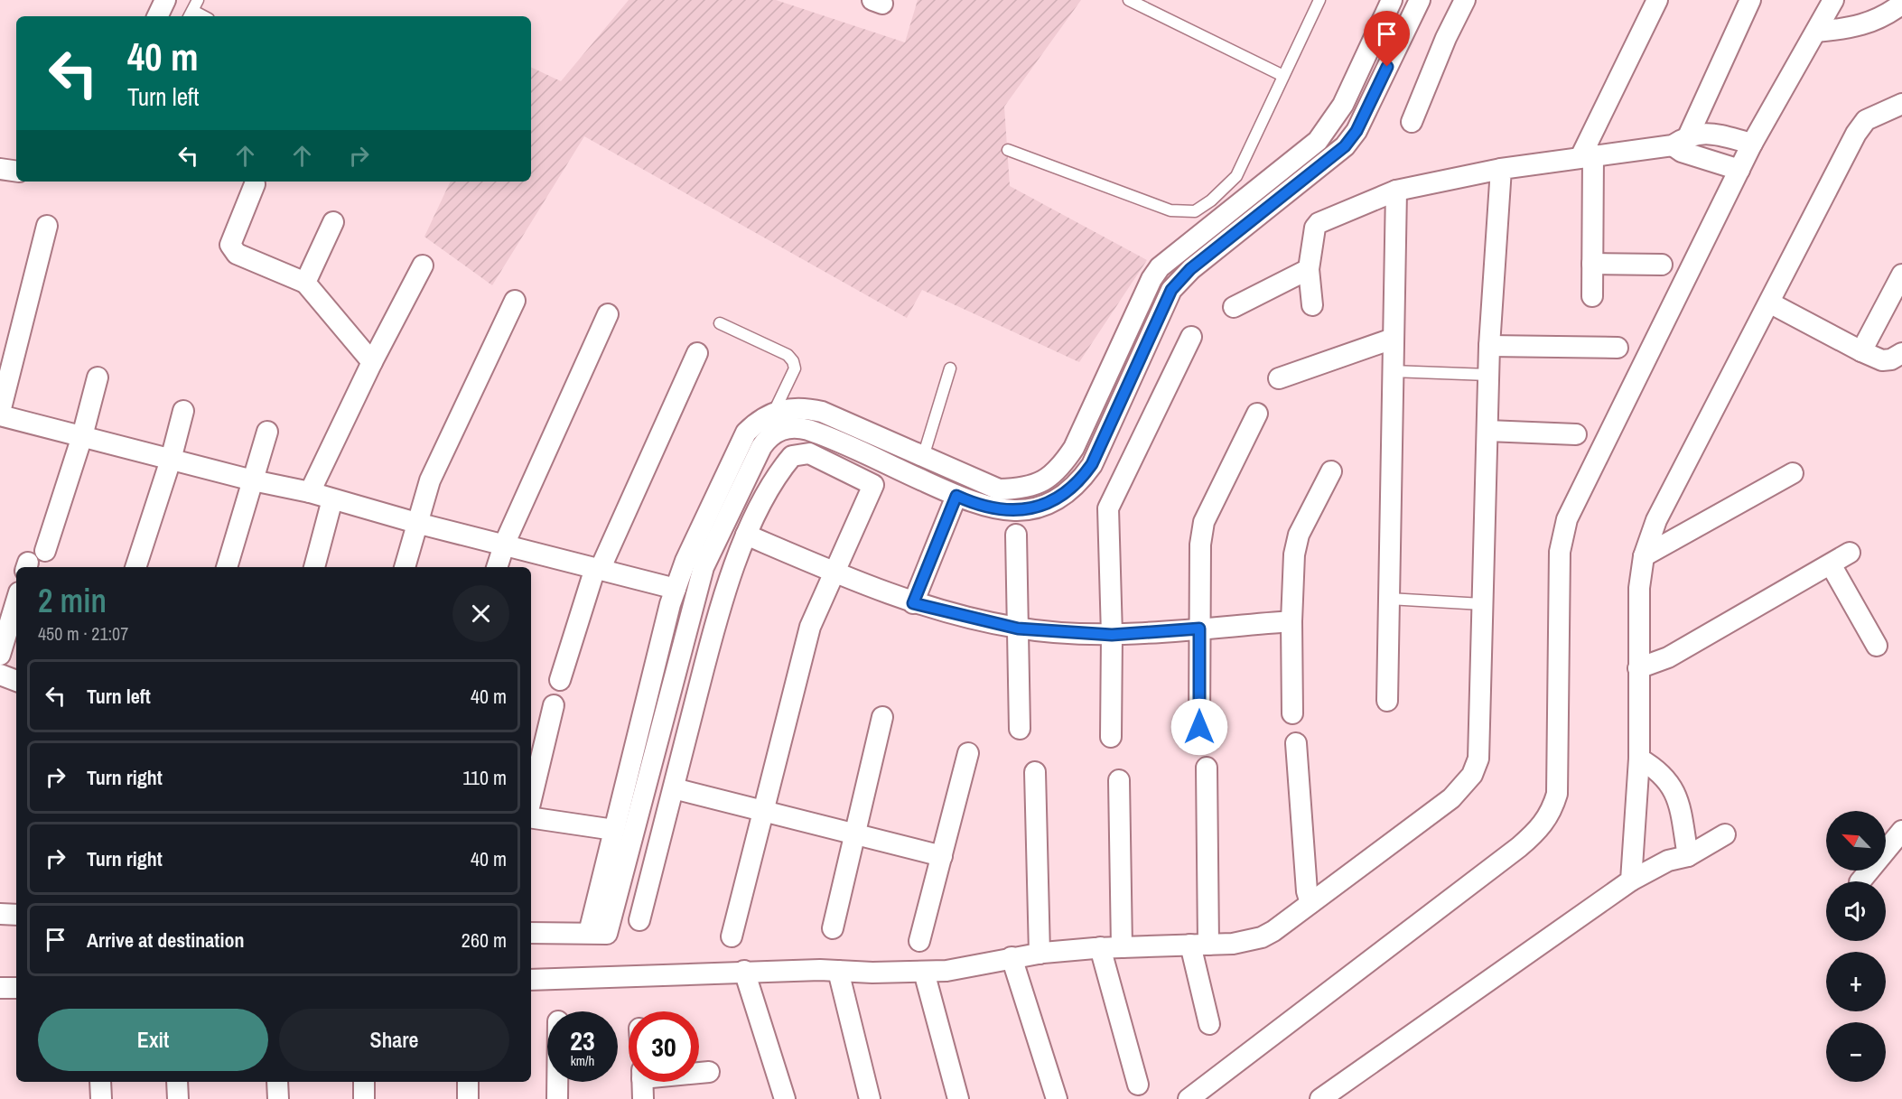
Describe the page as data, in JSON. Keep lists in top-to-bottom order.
{
  "north": "top left",
  "page": {
    "turn": ["40 m", "Turn left"],
    "heading": ["2 min", "450 m · 21:07"],
    "list": [
      {
        "name": "Turn left",
        "value": "40 m"
      },
      {
        "name": "Turn right",
        "value": "110 m"
      },
      {
        "name": "Turn right",
        "value": "40 m"
      },
      {
        "name": "Arrive at destination",
        "value": "260 m"
      }
    ],
    "map_buttons": ["+", "−"],
    "buttons": ["Exit", "Share"],
    "speed": "23 km/h",
    "limit": "30"
  }
}
